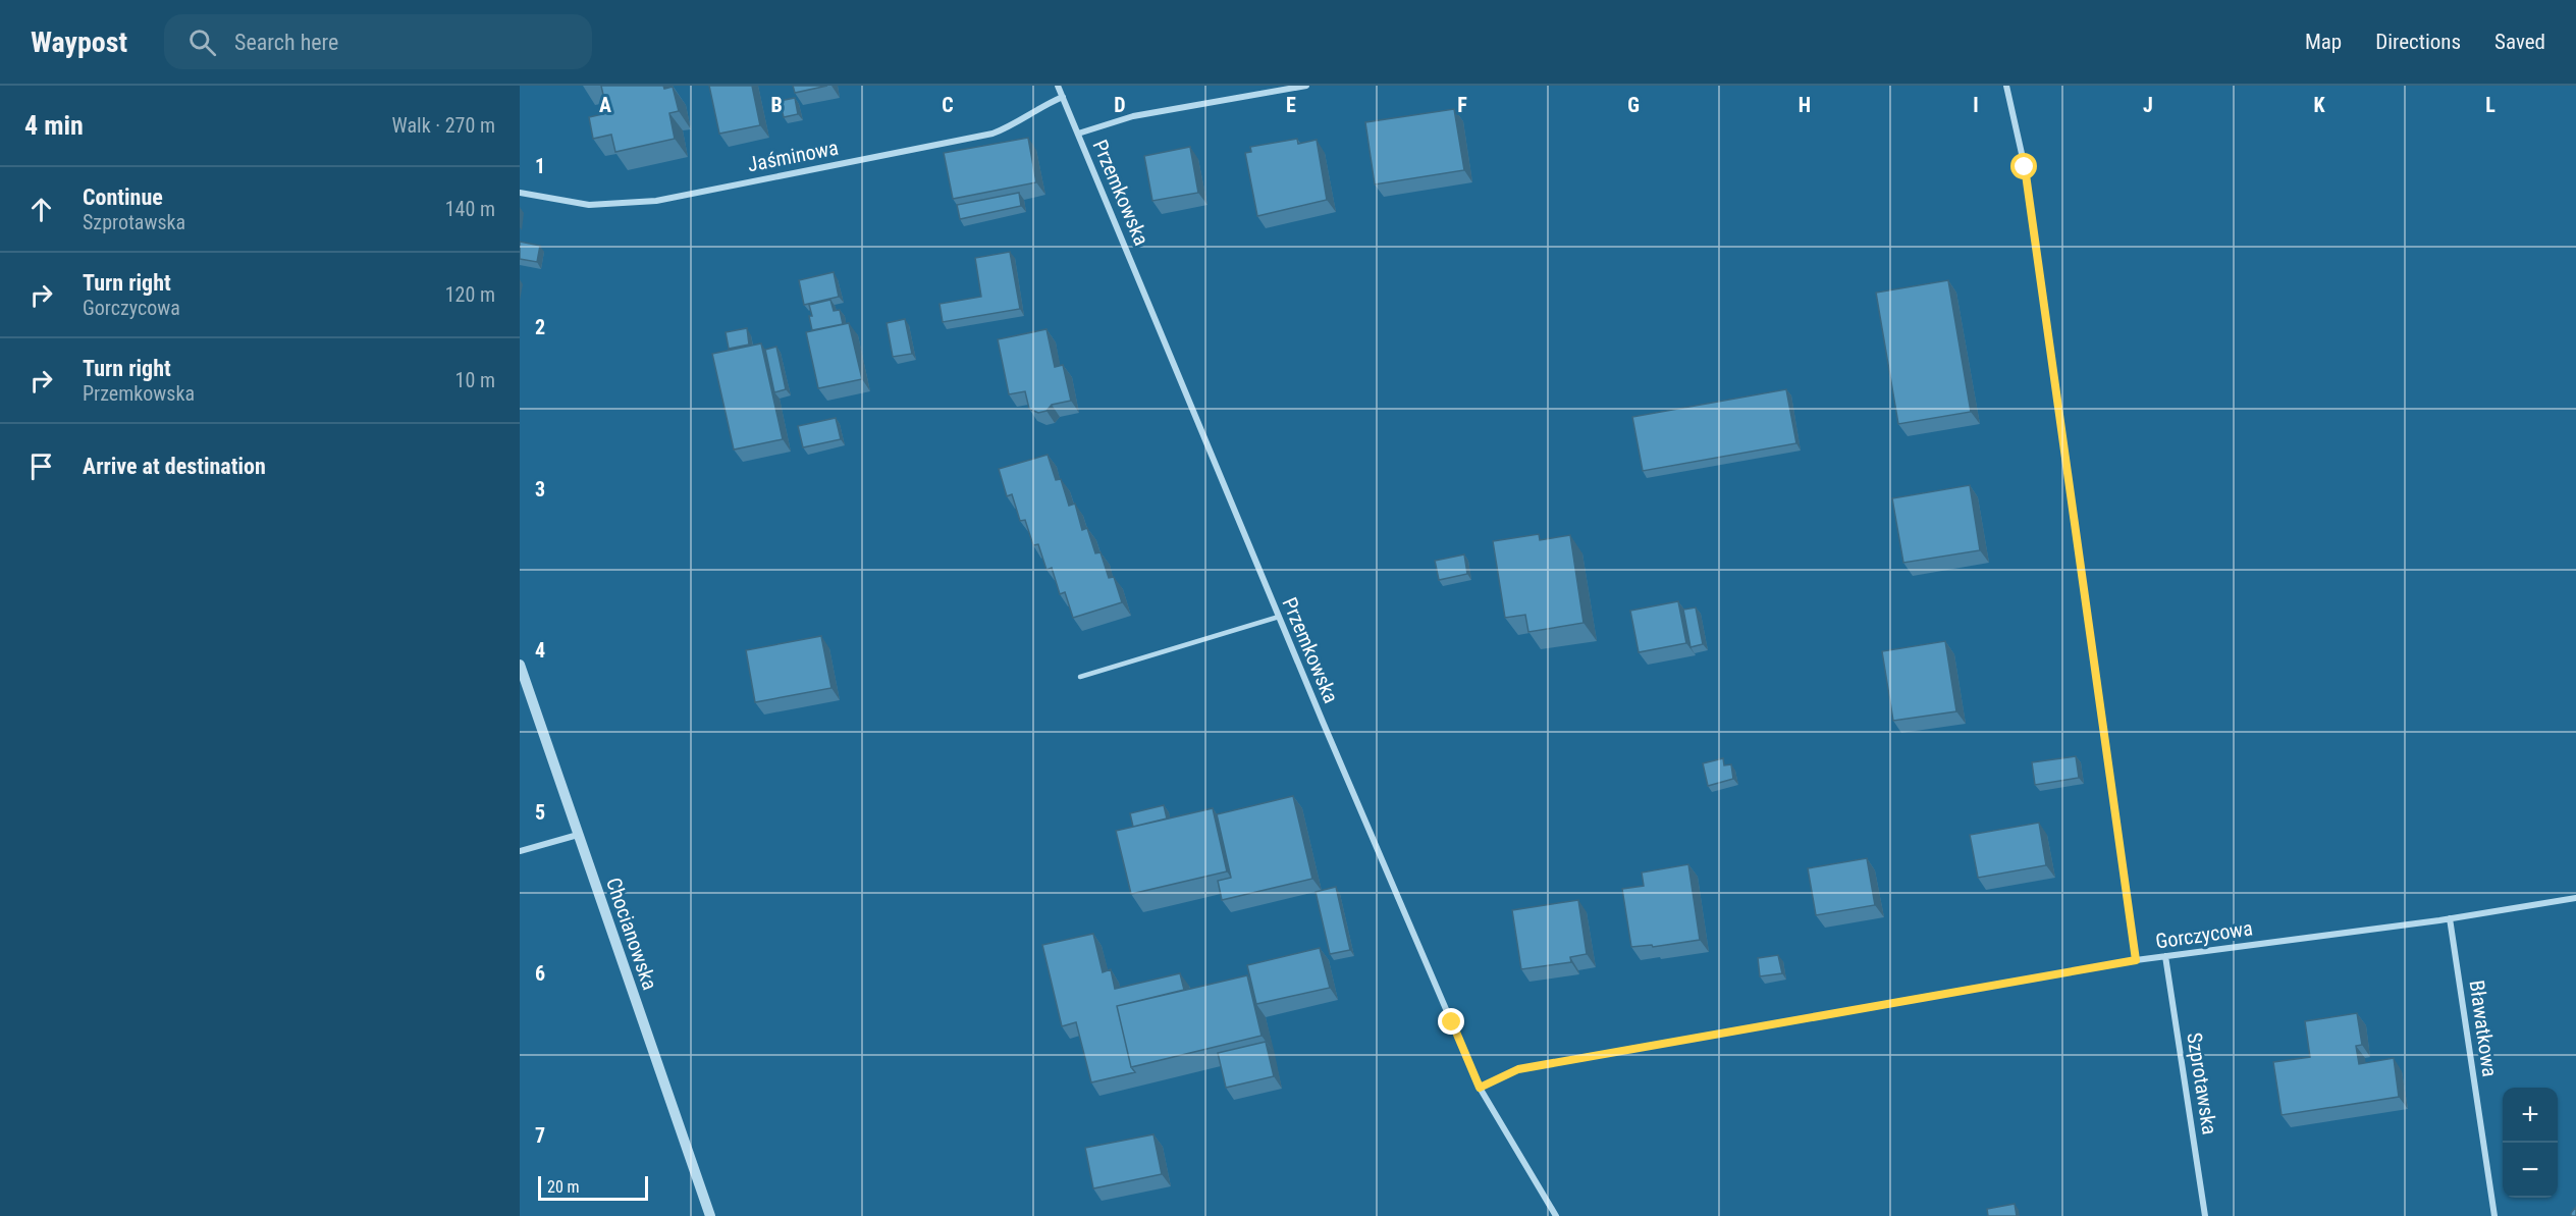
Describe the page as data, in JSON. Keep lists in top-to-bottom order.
{
  "streets": {
    "street": [
      "Jaśminowa",
      "Przemkowska",
      "Chocianowska",
      "Gorczycowa",
      "Bławatkowa",
      "Szprotawska"
    ]
  },
  "crossings": [
    ["Jaśminowa", "Przemkowska"],
    ["Przemkowska", "Gorczycowa"],
    ["Gorczycowa", "Bławatkowa"],
    ["Gorczycowa", "Szprotawska"]
  ],
  "scale_bar": "20 m",
  "page": {
    "header": "Waypost",
    "search": "Search here",
    "nav": ["Map", "Directions", "Saved"],
    "heading": ["4 min", "Walk · 270 m"],
    "list": [
      ["Continue", "Szprotawska", "140 m"],
      ["Turn right", "Gorczycowa", "120 m"],
      ["Turn right", "Przemkowska", "10 m"],
      "Arrive at destination"
    ],
    "map_buttons": ["+", "−"],
    "scale": "20 m"
  },
  "grid": {
    "columns": [
      "A",
      "B",
      "C",
      "D",
      "E",
      "F",
      "G",
      "H",
      "I",
      "J",
      "K",
      "L"
    ],
    "rows": [
      "1",
      "2",
      "3",
      "4",
      "5",
      "6",
      "7"
    ]
  }
}
